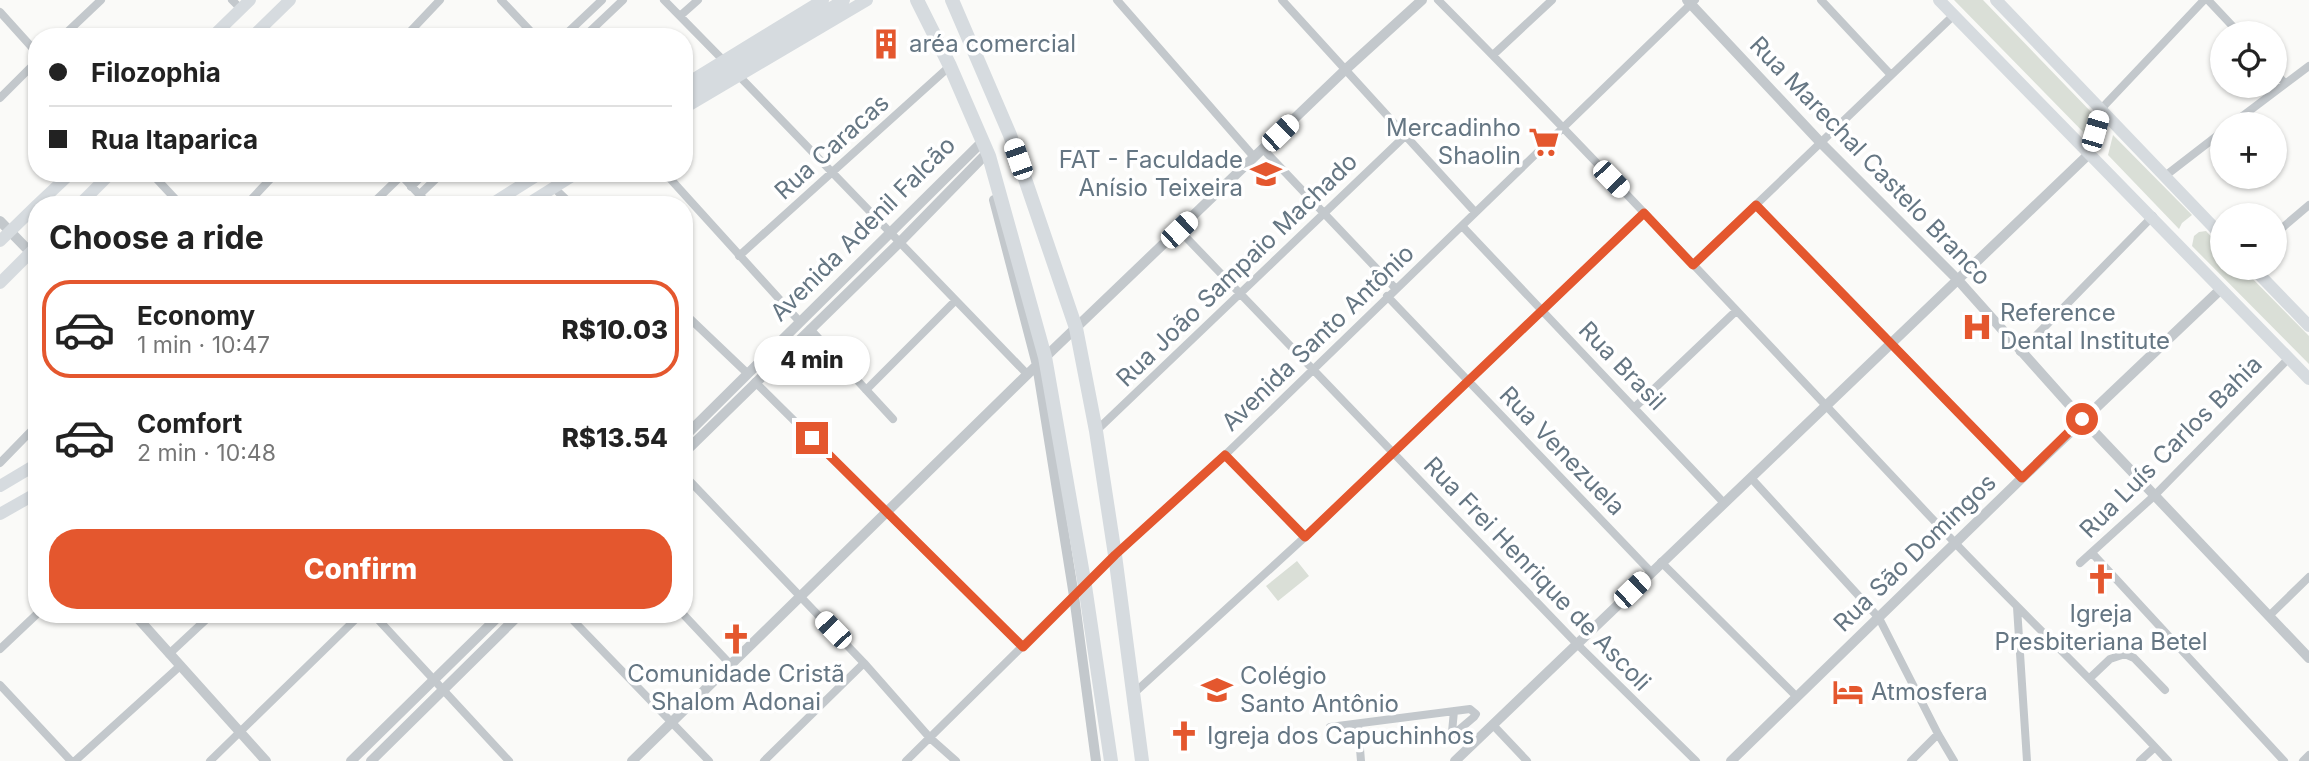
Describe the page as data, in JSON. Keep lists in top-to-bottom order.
{
  "streets": {
    "street": [
      "Rua Caracas",
      "Rua Marechal Castelo Branco",
      "Avenida Adenil Falcão",
      "Rua João Sampaio Machado",
      "Avenida Santo Antônio",
      "Rua Brasil",
      "Rua Luís Carlos Bahia",
      "Rua Venezuela",
      "Rua São Domingos",
      "Rua Frei Henrique de Ascoli"
    ]
  },
  "crossings": [
    ["Rua Marechal Castelo Branco", "Avenida Santo Antônio"],
    ["Rua Marechal Castelo Branco", "Rua Luís Carlos Bahia"],
    ["Rua Marechal Castelo Branco", "Rua São Domingos"],
    ["Rua João Sampaio Machado", "Rua Frei Henrique de Ascoli"],
    ["Avenida Santo Antônio", "Rua Brasil"],
    ["Avenida Santo Antônio", "Rua Venezuela"],
    ["Avenida Santo Antônio", "Rua Frei Henrique de Ascoli"]
  ],
  "places": {
    "building": ["aréa comercial"],
    "supermarket": ["Mercadinho Shaolin"],
    "school or university": ["FAT - Faculdade Anísio Teixeira", "Colégio Santo Antônio"],
    "hospital": ["Reference Dental Institute"],
    "church": ["Igreja Presbiteriana Betel", "Comunidade Cristã Shalom Adonai", "Igreja dos Capuchinhos"],
    "hotel": ["Atmosfera"]
  },
  "page": {
    "map_buttons": ["+", "−"],
    "banner": ["Filozophia", "Rua Itaparica"],
    "heading": "Choose a ride",
    "list": [
      {
        "name": "Economy",
        "note": "1 min · 10:47",
        "value": "R$10.03"
      },
      {
        "name": "Comfort",
        "note": "2 min · 10:48",
        "value": "R$13.54"
      }
    ],
    "bubble": "4 min",
    "buttons": "Confirm"
  }
}
